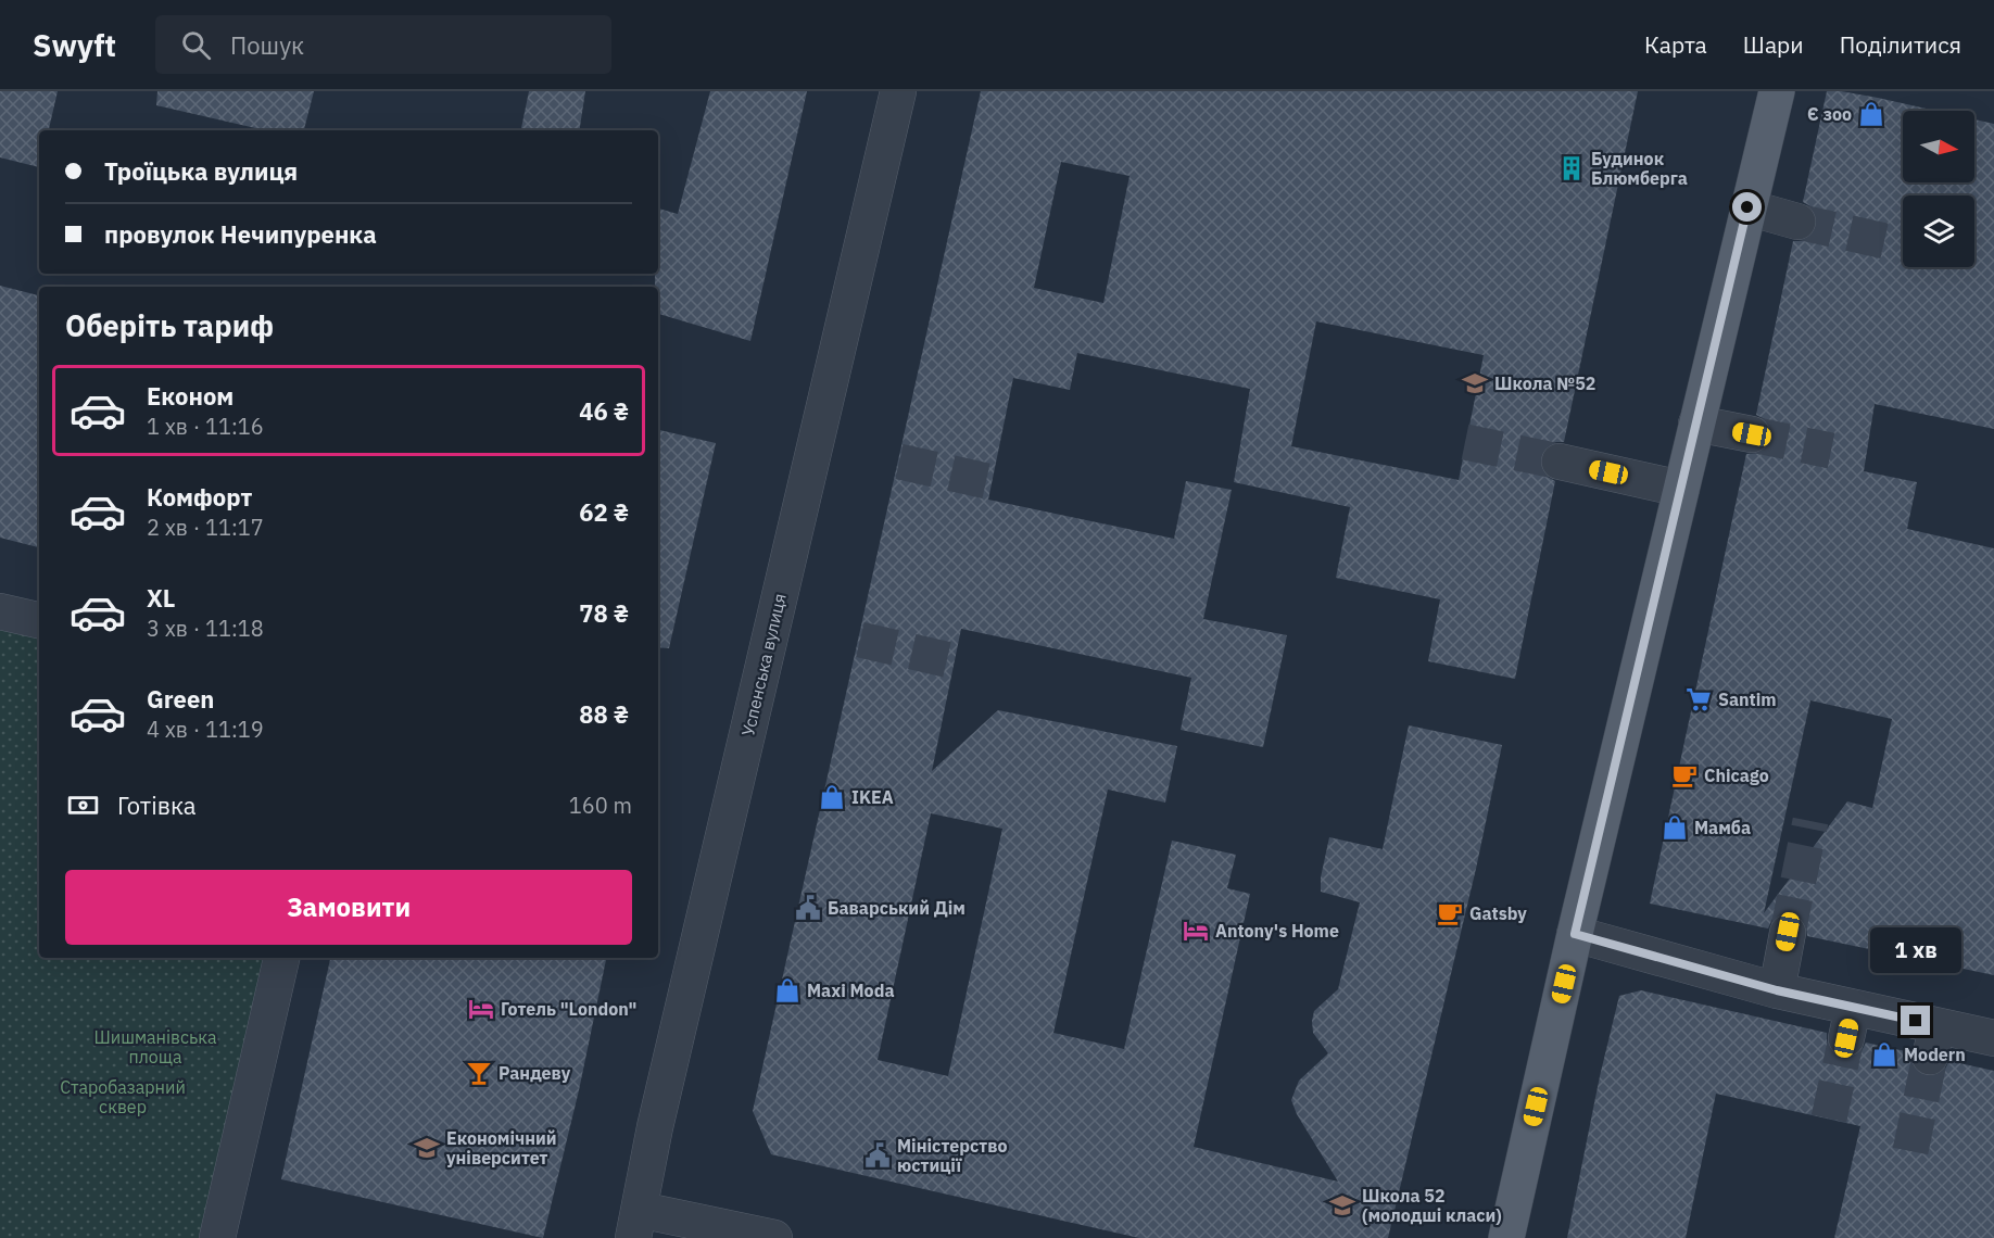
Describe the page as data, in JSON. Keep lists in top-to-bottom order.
{
  "streets": {
    "street": ["Успенська вулиця"]
  },
  "parks": ["Шишманівська площа", "Старобазарний сквер"],
  "places": {
    "shop": [
      "Є зоо",
      "IKEA",
      "Мамба",
      "Maxi Moda",
      "Modern"
    ],
    "building": ["Будинок Блюмберга"],
    "school or university": ["Школа №52", "Економічний університет", "Школа 52 (молодші класи)"],
    "supermarket": ["Santim"],
    "cafe": ["Chicago", "Gatsby"],
    "public building": ["Баварський Дім", "Міністерство юстиції"],
    "hotel": ["Antony's Home", "Готель \"London\""],
    "bar": ["Рандеву"]
  },
  "north": "right",
  "page": {
    "header": "Swyft",
    "search": "Пошук",
    "nav": ["Карта", "Шари", "Поділитися"],
    "banner": ["Троїцька вулиця", "провулок Нечипуренка"],
    "heading": "Оберіть тариф",
    "list": [
      {
        "name": "Економ",
        "note": "1 хв · 11:16",
        "value": "46 ₴"
      },
      {
        "name": "Комфорт",
        "note": "2 хв · 11:17",
        "value": "62 ₴"
      },
      {
        "name": "XL",
        "note": "3 хв · 11:18",
        "value": "78 ₴"
      },
      {
        "name": "Green",
        "note": "4 хв · 11:19",
        "value": "88 ₴"
      }
    ],
    "pay": ["Готівка", "160 m"],
    "buttons": "Замовити",
    "bubble": "1 хв"
  }
}
